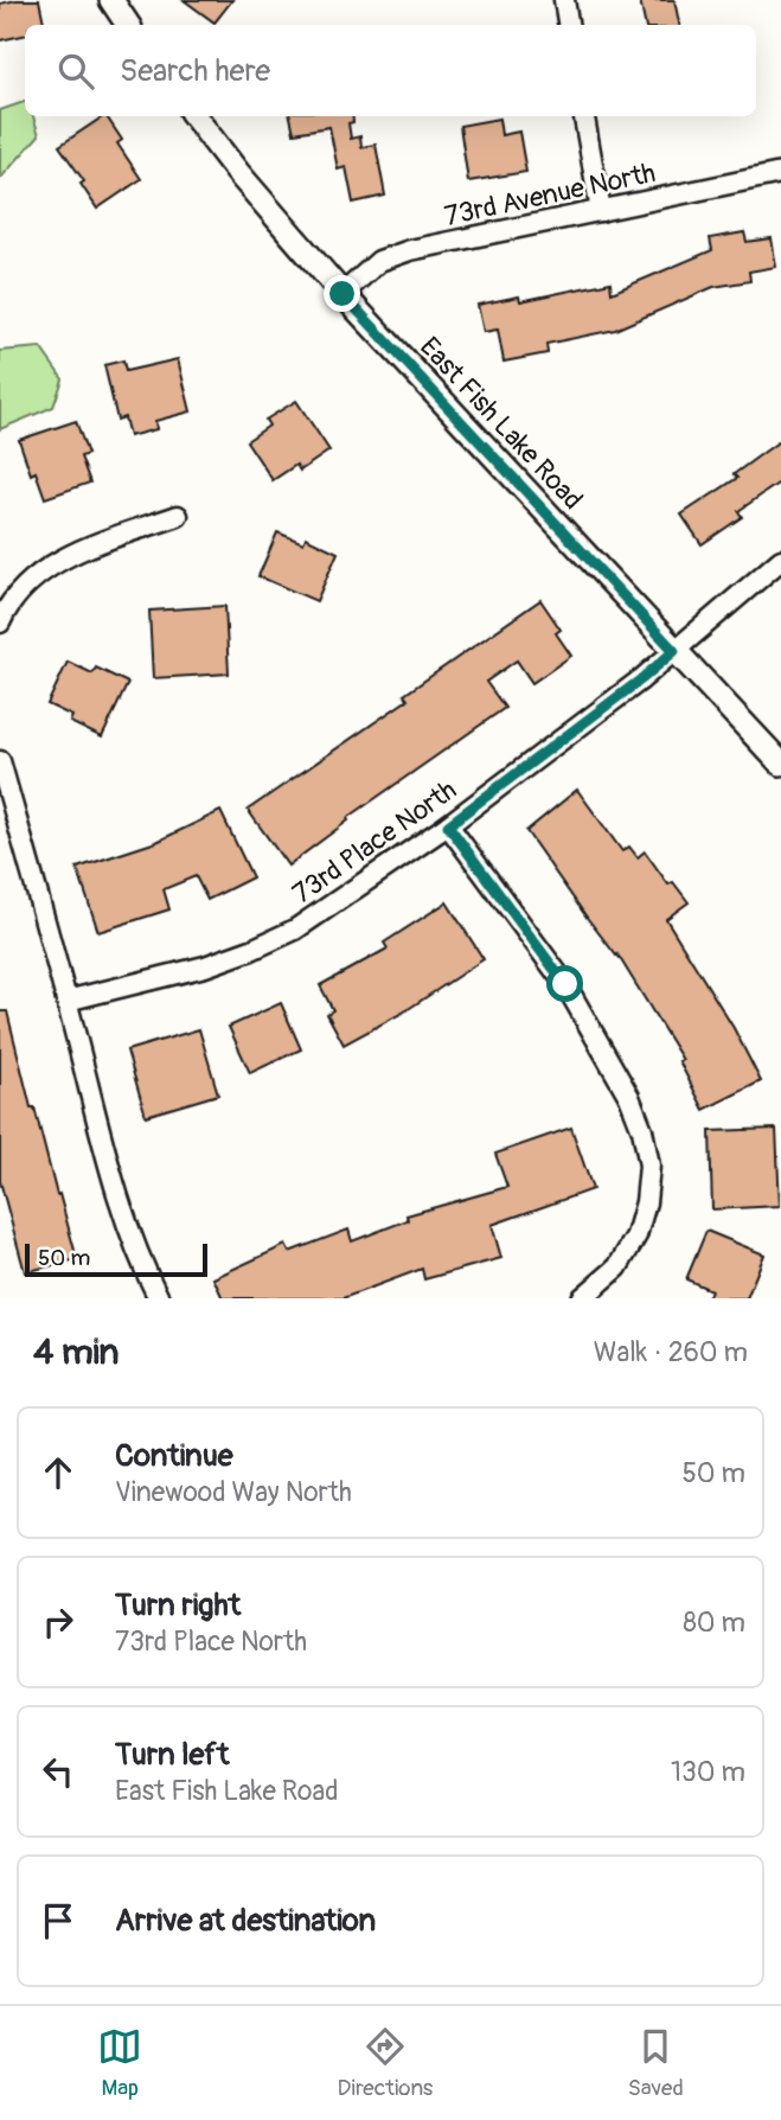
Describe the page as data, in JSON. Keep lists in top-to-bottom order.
{
  "streets": {
    "street": ["73rd Avenue North", "East Fish Lake Road", "73rd Place North"]
  },
  "crossings": [
    ["73rd Avenue North", "East Fish Lake Road"],
    ["East Fish Lake Road", "73rd Place North"]
  ],
  "scale_bar": "50 m",
  "page": {
    "search": "Search here",
    "scale": "50 m",
    "heading": ["4 min", "Walk · 260 m"],
    "list": [
      ["Continue", "Vinewood Way North", "50 m"],
      ["Turn right", "73rd Place North", "80 m"],
      ["Turn left", "East Fish Lake Road", "130 m"],
      "Arrive at destination"
    ],
    "nav": ["Map", "Directions", "Saved"]
  }
}
